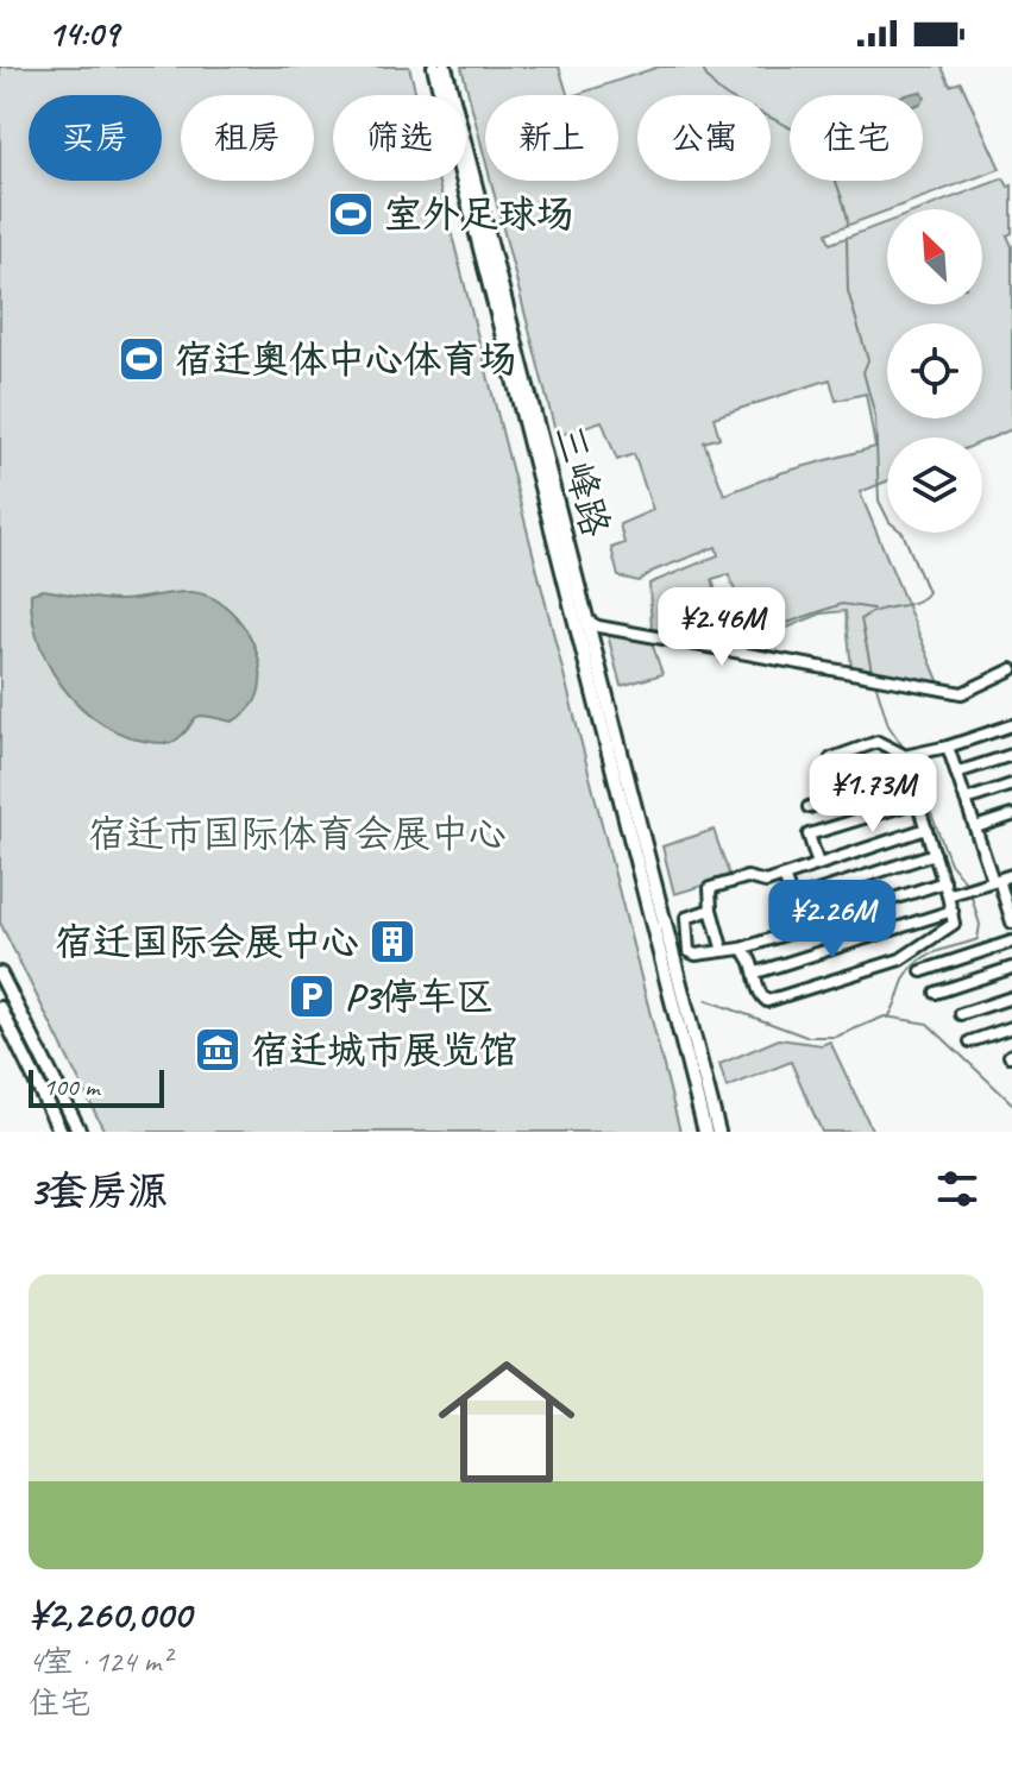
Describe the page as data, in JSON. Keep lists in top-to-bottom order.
{
  "streets": {
    "main road": ["三峰路"]
  },
  "parks": ["宿迁市国际体育会展中心"],
  "places": {
    "sports": ["室外足球场", "宿迁奥体中心体育场"],
    "building": ["宿迁国际会展中心"],
    "parking": ["P3停车区"],
    "museum": ["宿迁城市展览馆"]
  },
  "scale_bar": "100 m",
  "north": "top left",
  "page": {
    "status": "14:09",
    "chip": [
      "买房",
      "租房",
      "筛选",
      "新上",
      "公寓",
      "住宅"
    ],
    "price": ["¥2.46M", "¥1.73M", "¥2.26M"],
    "scale": "100 m",
    "heading": "3套房源",
    "list": [
      {
        "name": "¥2,260,000",
        "note": "4室 · 124 m² · 住宅"
      }
    ]
  }
}
